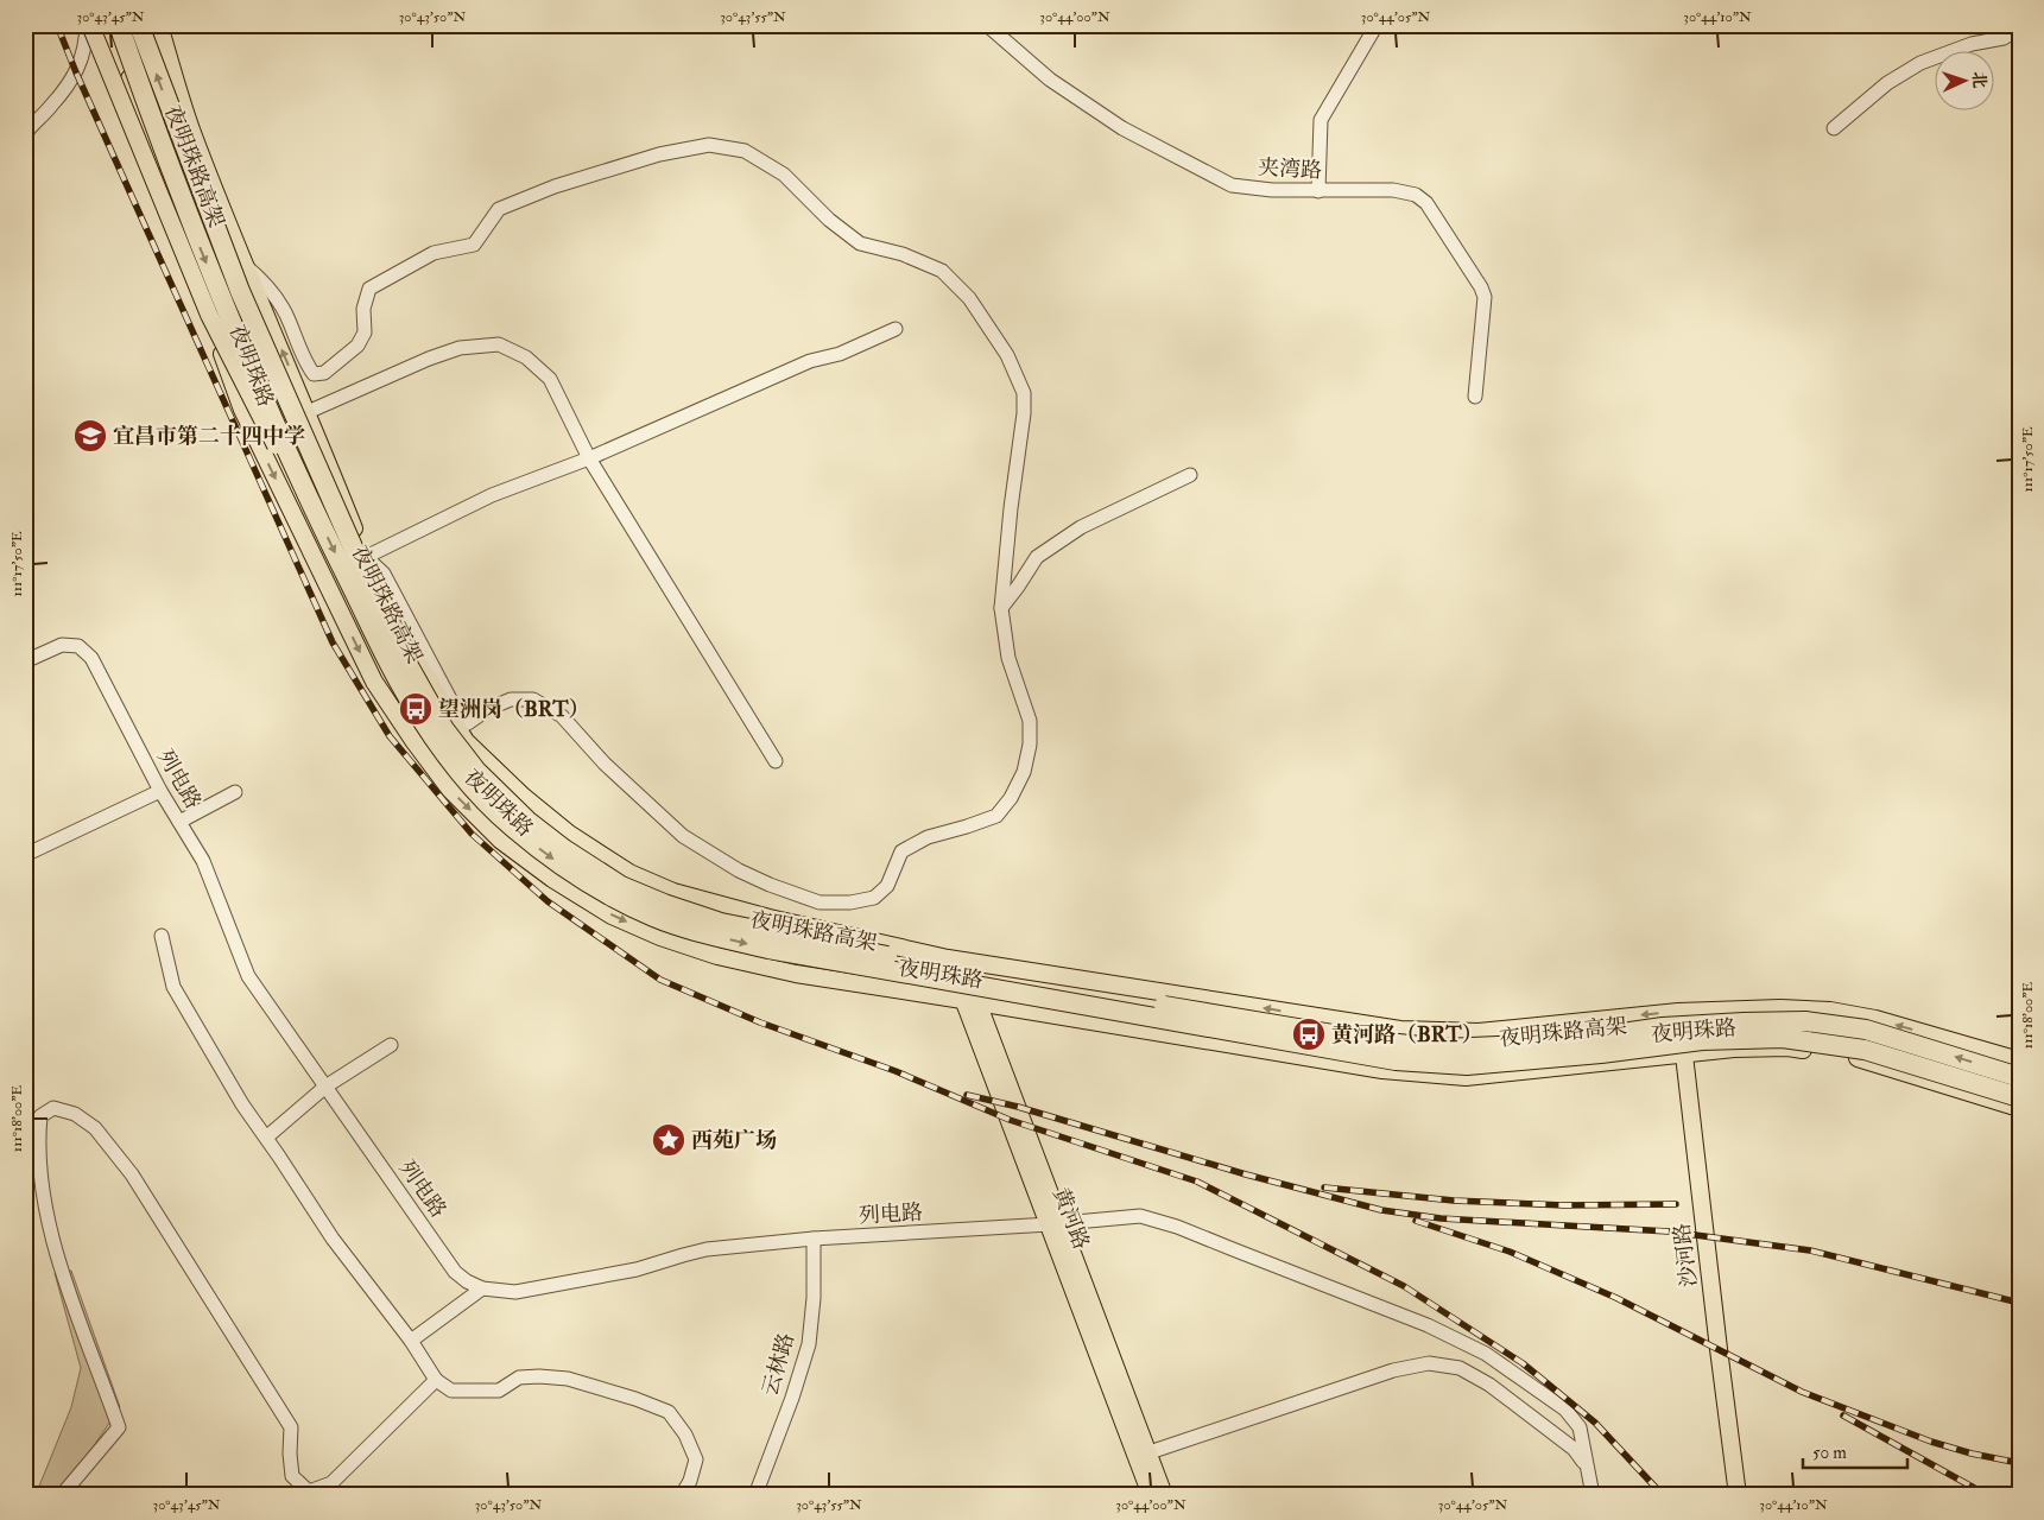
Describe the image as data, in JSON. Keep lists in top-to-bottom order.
{
  "streets": {
    "highway": ["夜明珠路高架"],
    "main road": ["夜明珠路", "黄河路", "沙河路"],
    "street": ["夹湾路", "列电路", "云林路"]
  },
  "crossings": [
    ["夜明珠路高架", "夜明珠路"],
    ["夜明珠路", "黄河路"],
    ["夜明珠路", "沙河路"],
    ["列电路", "黄河路"],
    ["列电路", "云林路"]
  ],
  "places": {
    "school or university": ["宜昌市第二十四中学"],
    "bus stop": ["望洲岗（BRT）", "黄河路（BRT）"],
    "place": ["西苑广场"]
  },
  "scale_bar": "50 m",
  "north": "right",
  "coordinates": [
    "30°43'45\"N",
    "30°43'50\"N",
    "30°43'55\"N",
    "30°44'00\"N",
    "30°44'05\"N",
    "30°44'10\"N",
    "111°17'50\"E",
    "111°18'00\"E"
  ]
}
